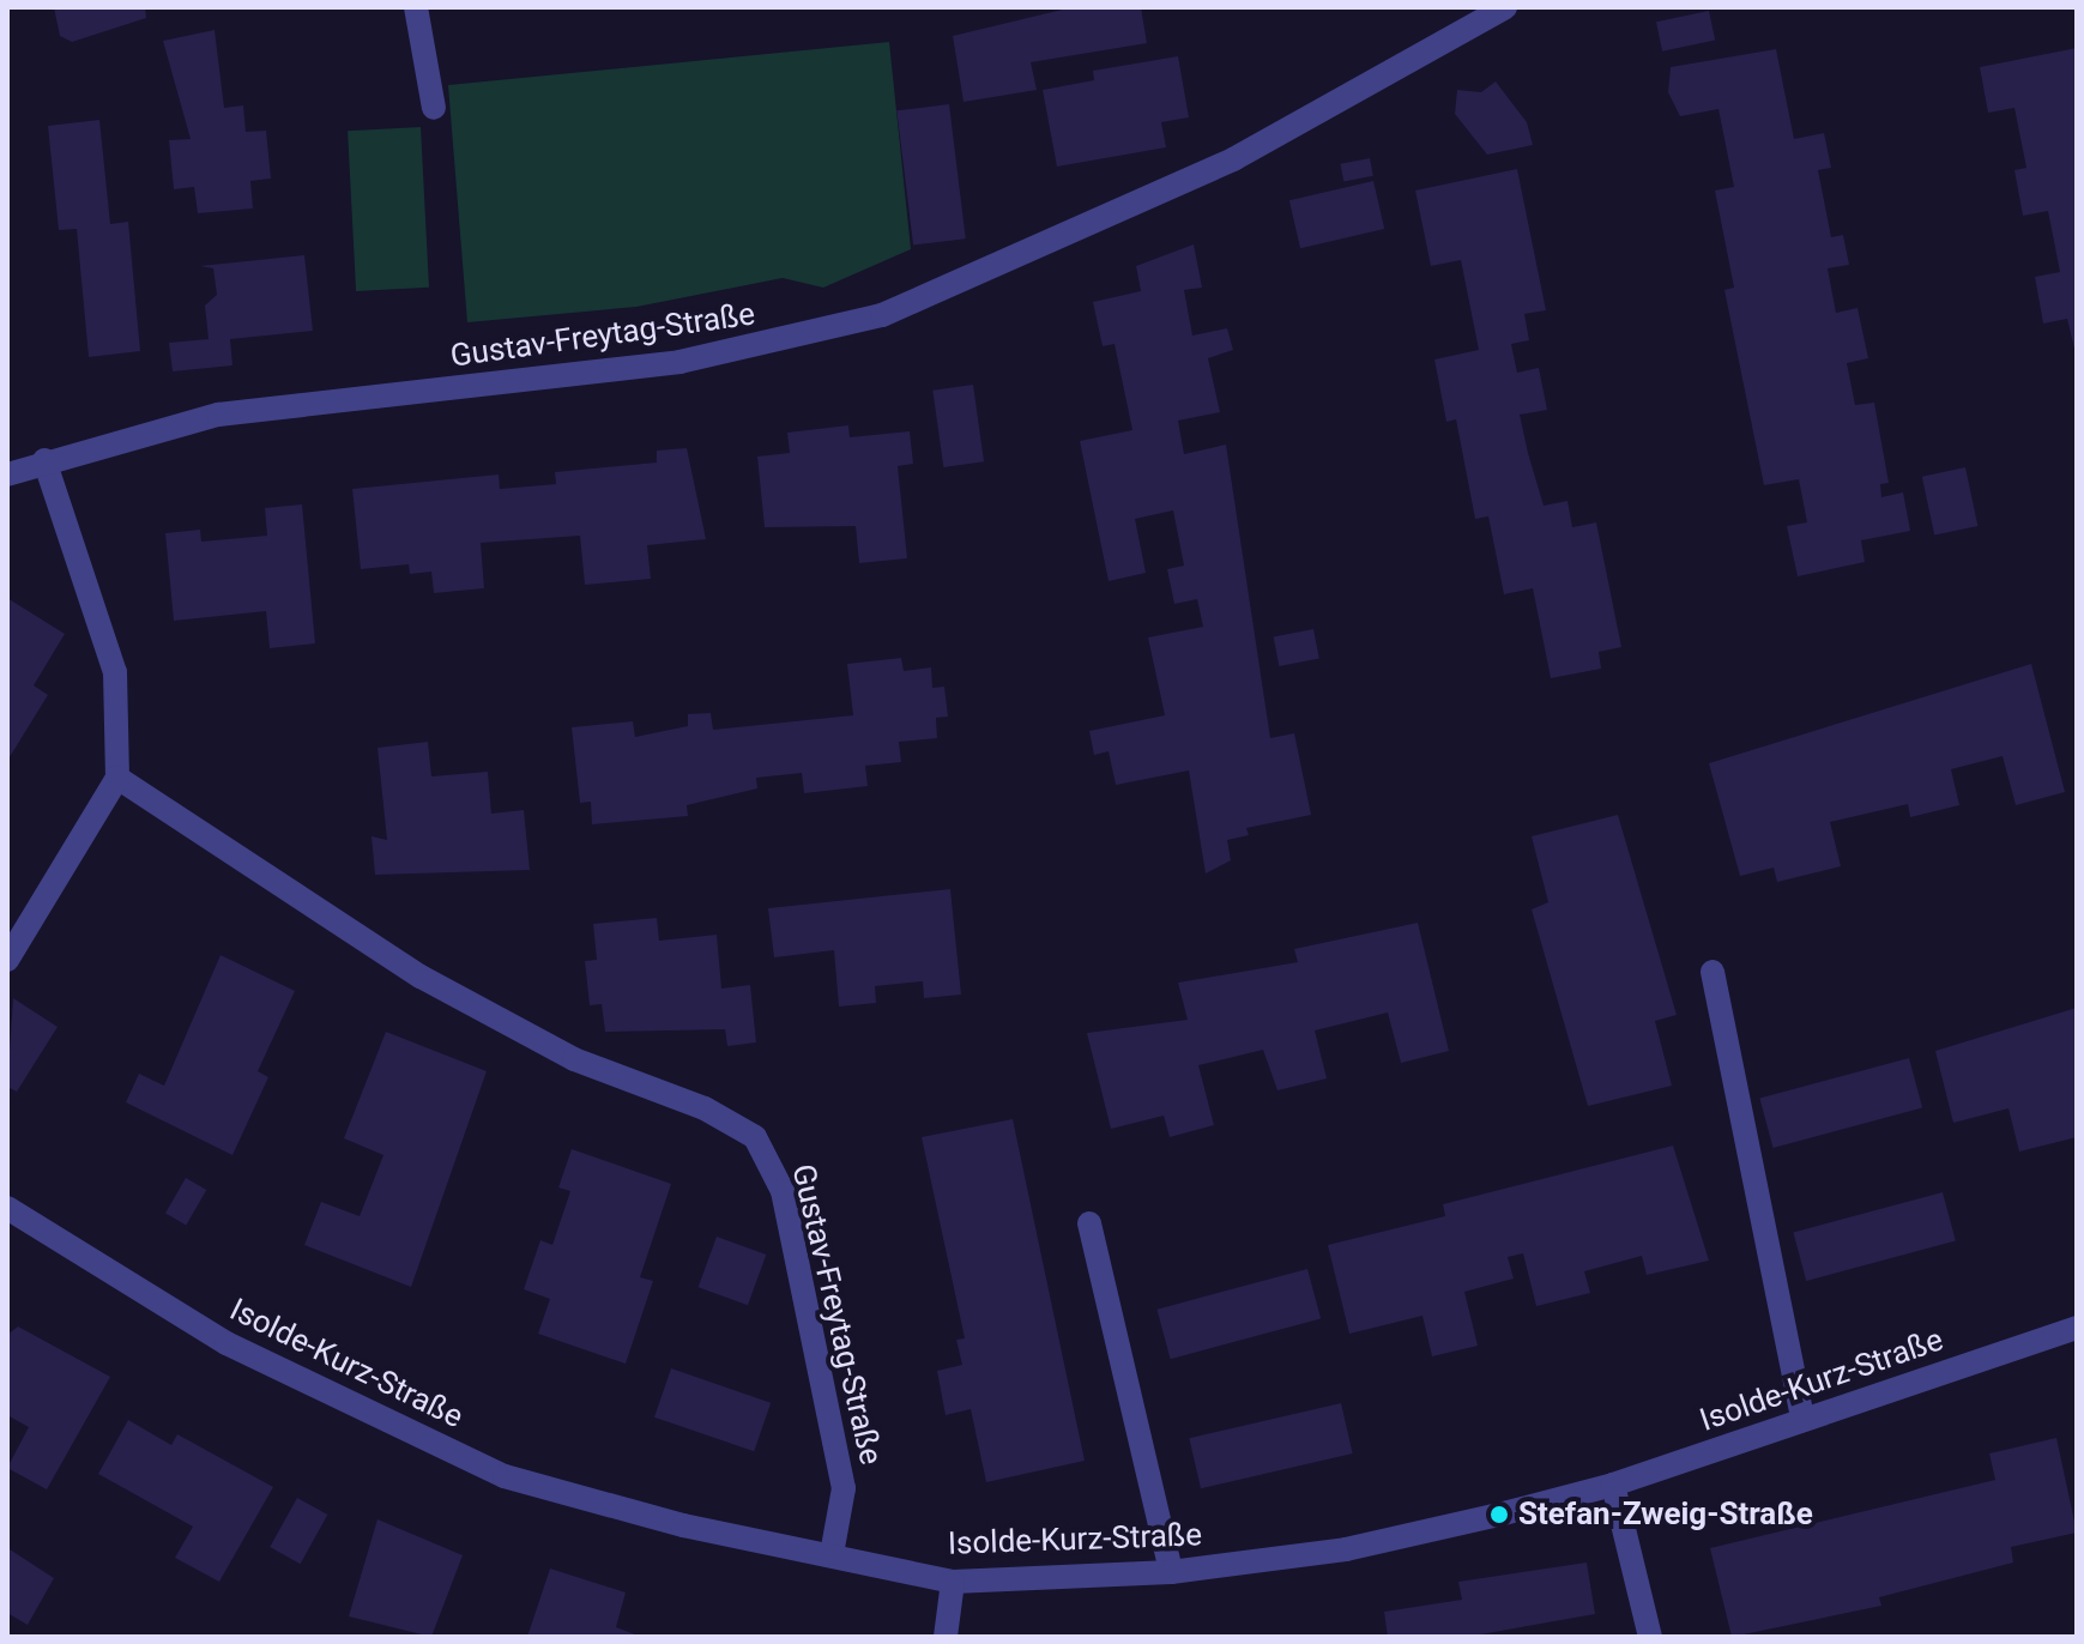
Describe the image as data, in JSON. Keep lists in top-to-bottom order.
{
  "streets": {
    "street": ["Gustav-Freytag-Straße", "Isolde-Kurz-Straße"]
  },
  "crossings": [
    ["Gustav-Freytag-Straße", "Isolde-Kurz-Straße"]
  ],
  "places": ["Stefan-Zweig-Straße"]
}
